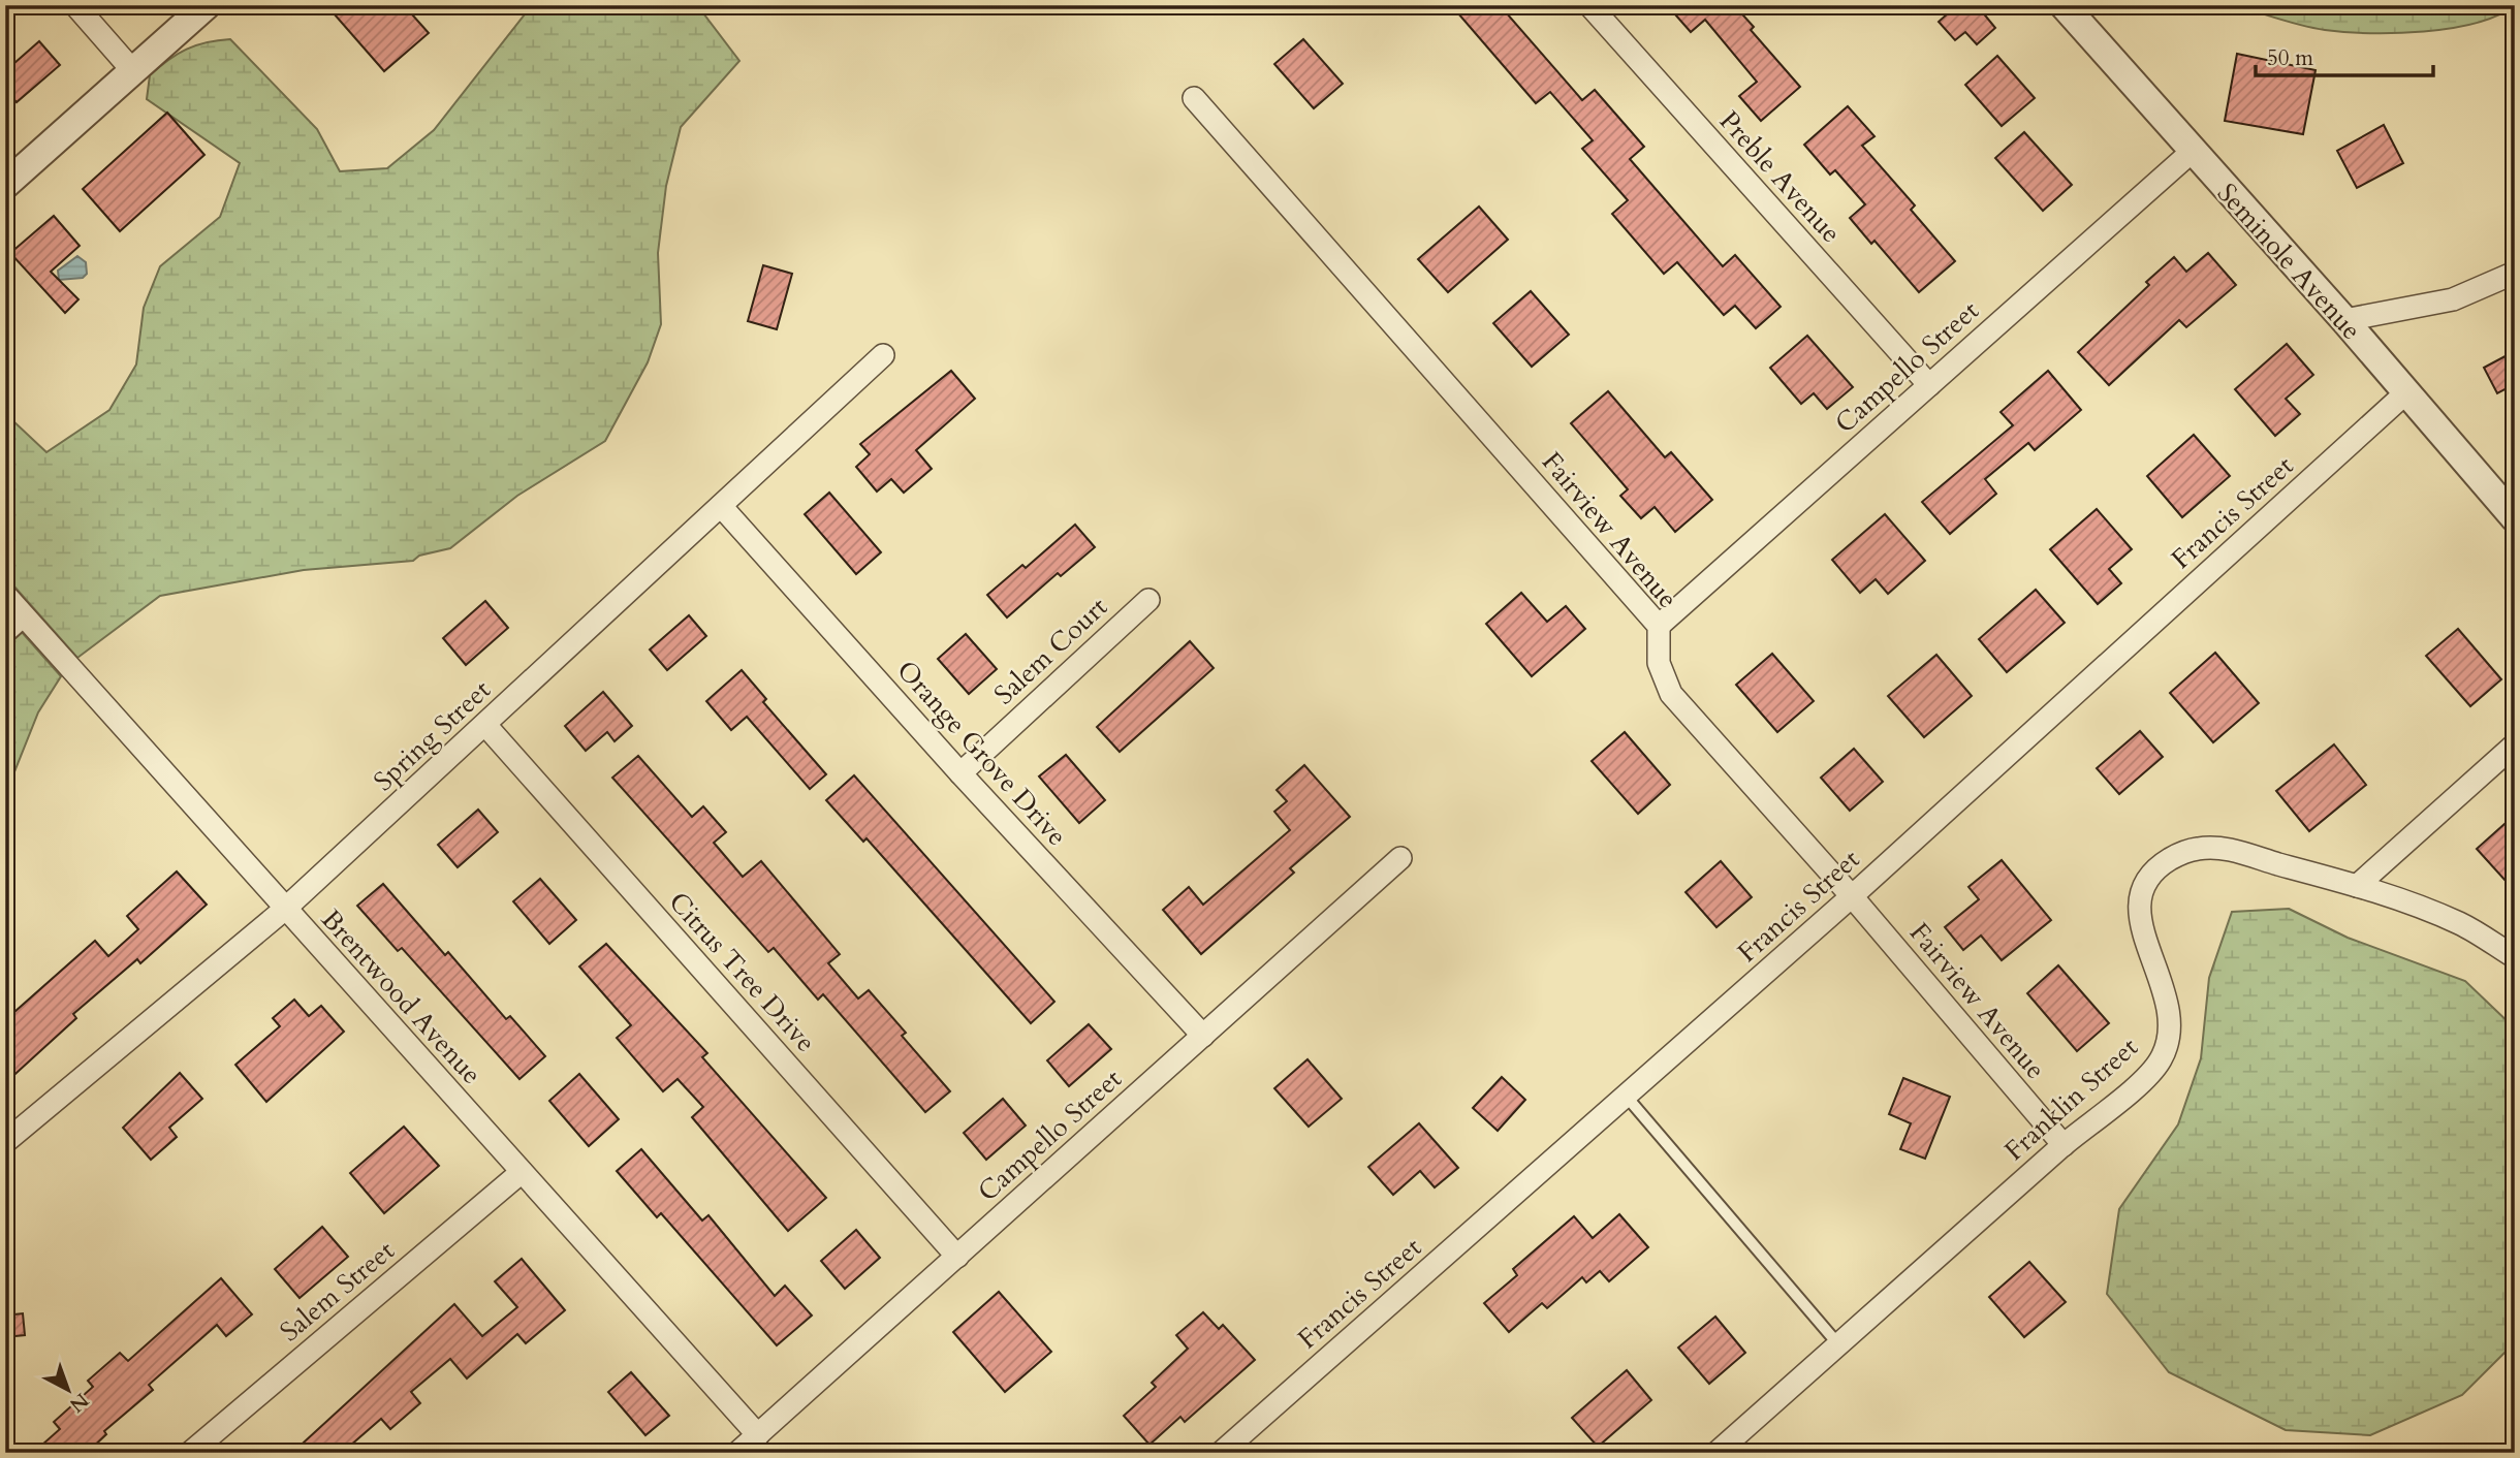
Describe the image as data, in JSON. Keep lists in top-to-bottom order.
{
  "streets": {
    "street": [
      "Preble Avenue",
      "Seminole Avenue",
      "Campello Street",
      "Francis Street",
      "Fairview Avenue",
      "Salem Court",
      "Spring Street",
      "Orange Grove Drive",
      "Citrus Tree Drive",
      "Brentwood Avenue",
      "Franklin Street",
      "Salem Street"
    ]
  },
  "crossings": [
    ["Preble Avenue", "Campello Street"],
    ["Seminole Avenue", "Campello Street"],
    ["Seminole Avenue", "Francis Street"],
    ["Campello Street", "Fairview Avenue"],
    ["Campello Street", "Orange Grove Drive"],
    ["Campello Street", "Citrus Tree Drive"],
    ["Campello Street", "Brentwood Avenue"],
    ["Francis Street", "Fairview Avenue"],
    ["Fairview Avenue", "Franklin Street"],
    ["Salem Court", "Orange Grove Drive"],
    ["Spring Street", "Orange Grove Drive"],
    ["Spring Street", "Citrus Tree Drive"],
    ["Spring Street", "Brentwood Avenue"],
    ["Brentwood Avenue", "Salem Street"]
  ],
  "scale_bar": "50 m",
  "north": "bottom right"
}
